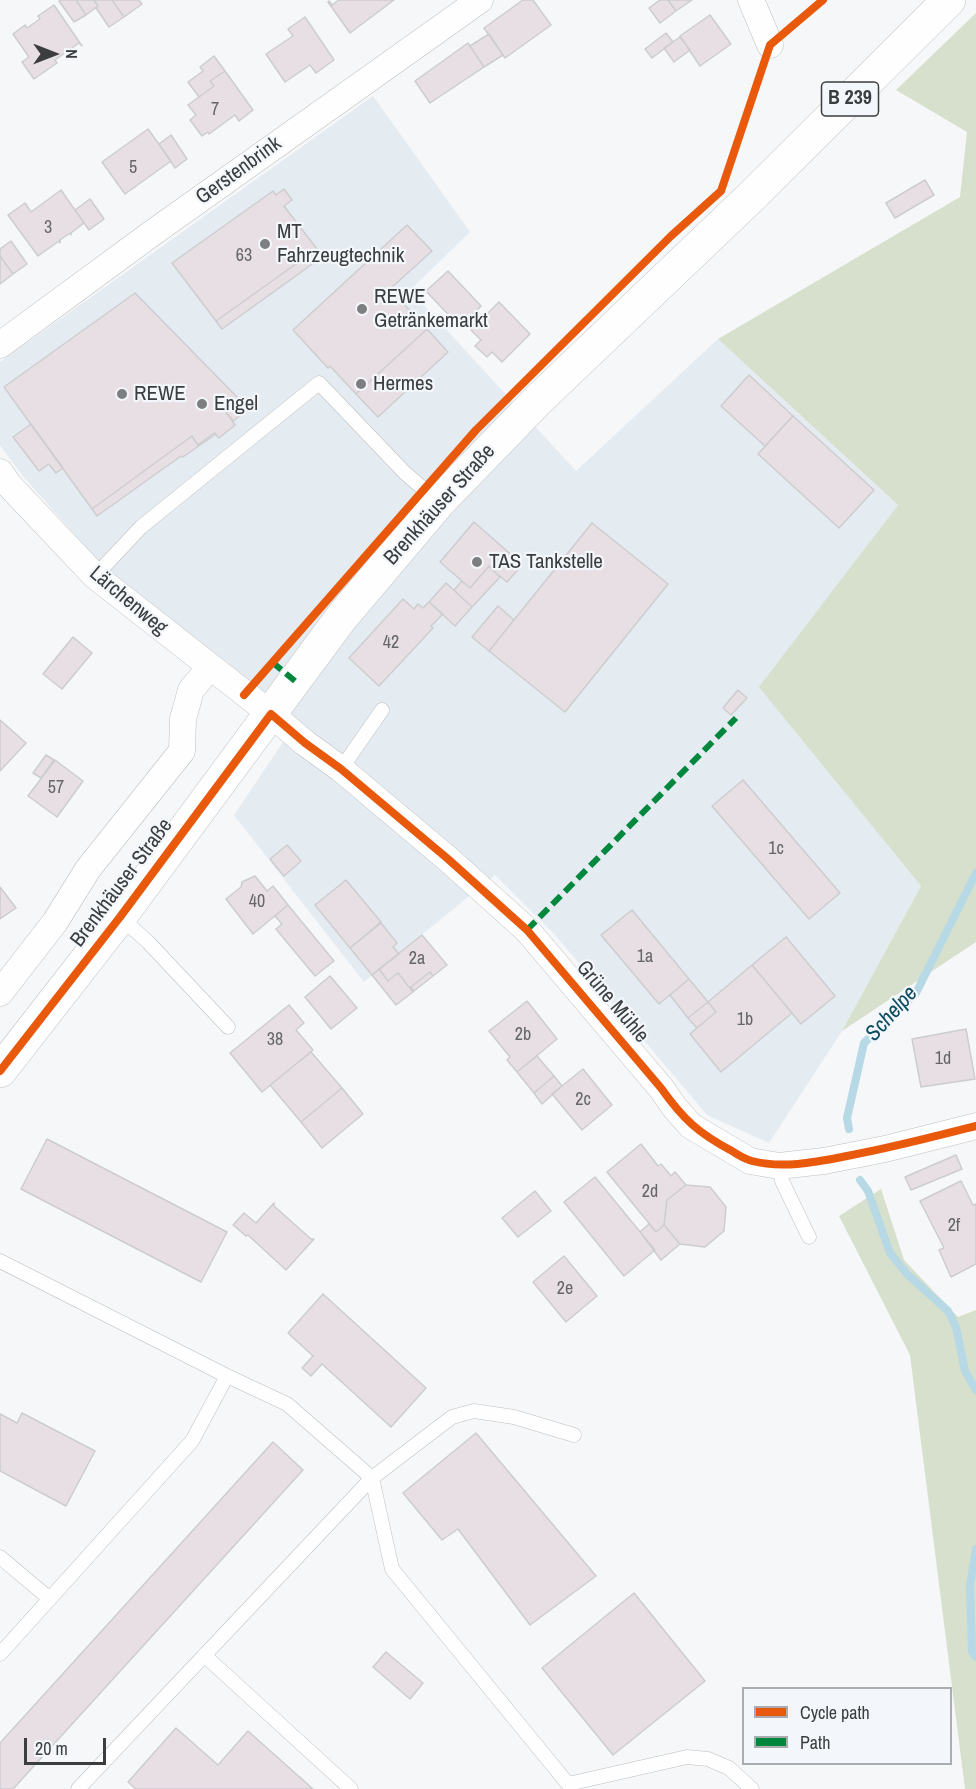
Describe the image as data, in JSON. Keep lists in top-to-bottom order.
{
  "streets": {
    "main road": ["B 239", "Brenkhäuser Straße"],
    "street": ["Gerstenbrink", "Lärchenweg", "Grüne Mühle"]
  },
  "crossings": [
    ["Brenkhäuser Straße", "Lärchenweg"],
    ["Brenkhäuser Straße", "Grüne Mühle"],
    ["Lärchenweg", "Grüne Mühle"]
  ],
  "water": ["Schelpe"],
  "places": [
    "MT Fahrzeugtechnik",
    "REWE Getränkemarkt",
    "Hermes",
    "REWE",
    "Engel",
    "TAS Tankstelle"
  ],
  "house_numbers": [
    "7",
    "5",
    "3",
    "63",
    "42",
    "57",
    "1c",
    "40",
    "1a",
    "2a",
    "1b",
    "2b",
    "38",
    "1d",
    "2c",
    "2d",
    "2f",
    "2e"
  ],
  "legend": ["Cycle path", "Path"],
  "scale_bar": "20 m",
  "north": "right"
}
